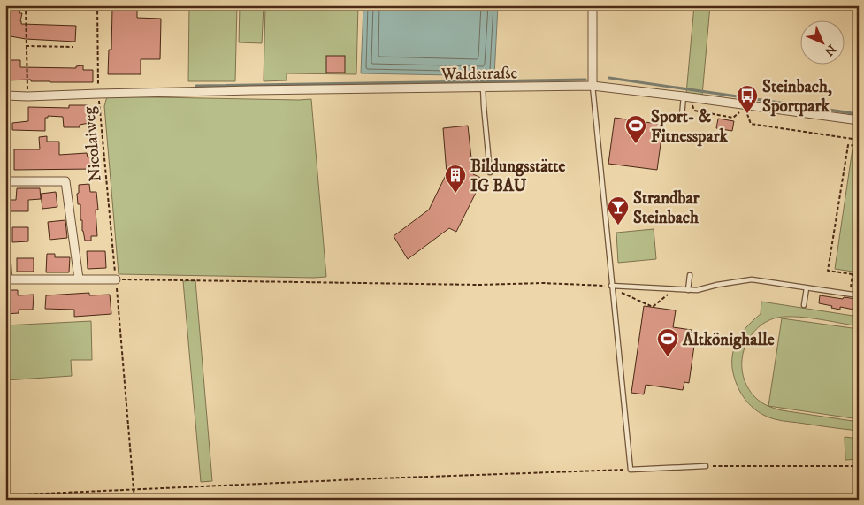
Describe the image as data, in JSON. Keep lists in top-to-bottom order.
{
  "streets": {
    "street": ["Waldstraße"],
    "path": ["Nicolaiweg"]
  },
  "crossings": [
    ["Waldstraße", "Nicolaiweg"]
  ],
  "places": {
    "bus stop": ["Steinbach, Sportpark"],
    "sports": ["Sport- & Fitnesspark", "Altkönighalle"],
    "building": ["Bildungsstätte IG BAU"],
    "bar": ["Strandbar Steinbach"]
  },
  "north": "bottom right"
}
